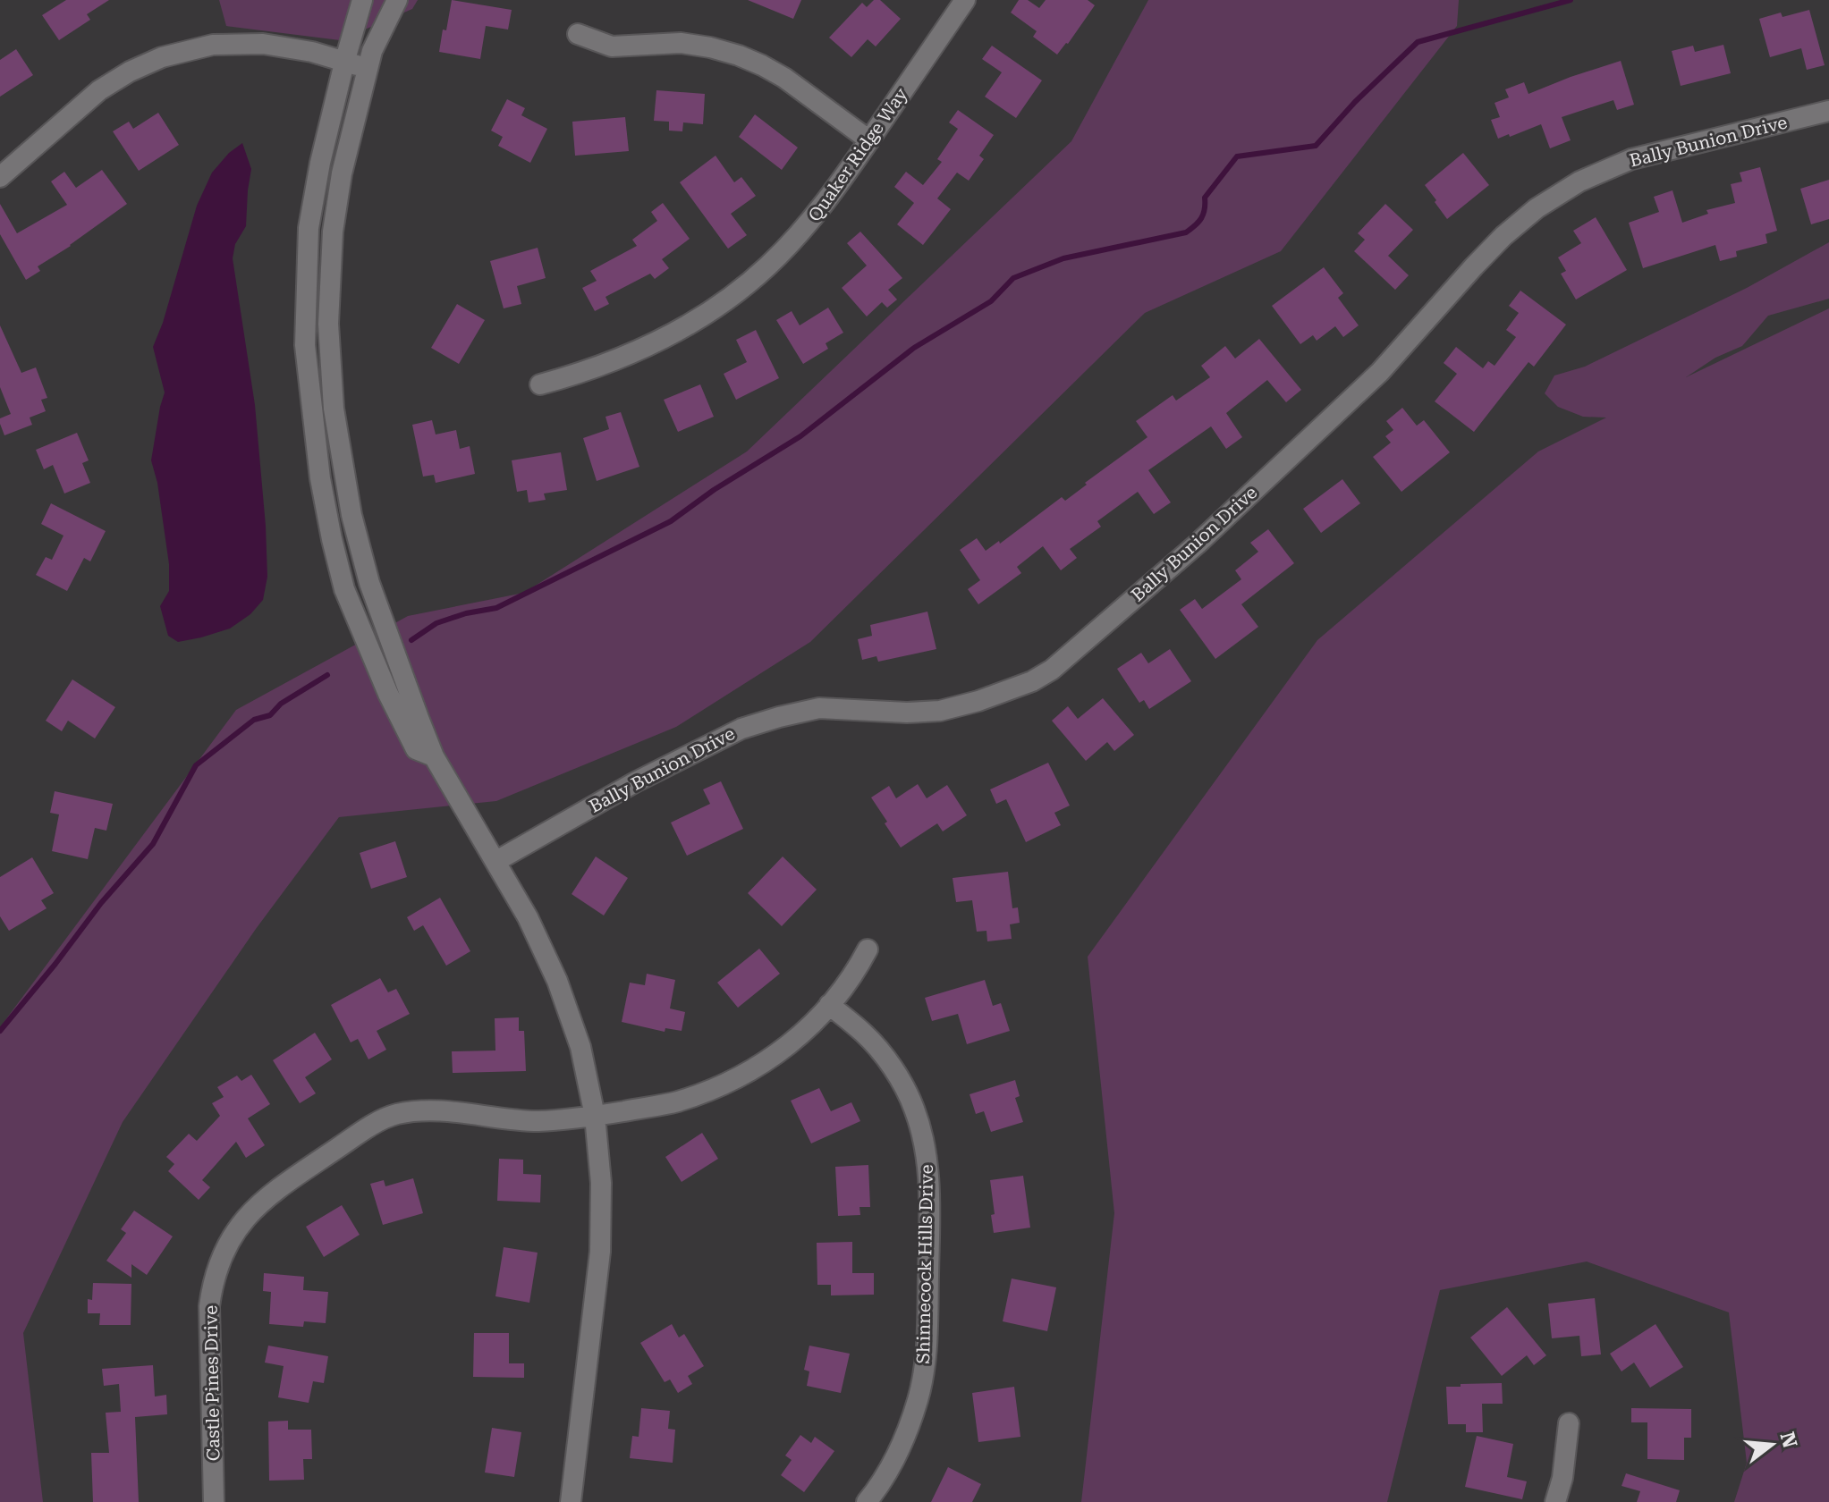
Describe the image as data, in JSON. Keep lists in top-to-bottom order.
{
  "streets": {
    "street": [
      "Bally Bunion Drive",
      "Quaker Ridge Way",
      "Shinnecock Hills Drive",
      "Castle Pines Drive"
    ]
  },
  "crossings": [
    ["Shinnecock Hills Drive", "Castle Pines Drive"]
  ],
  "north": "right"
}
